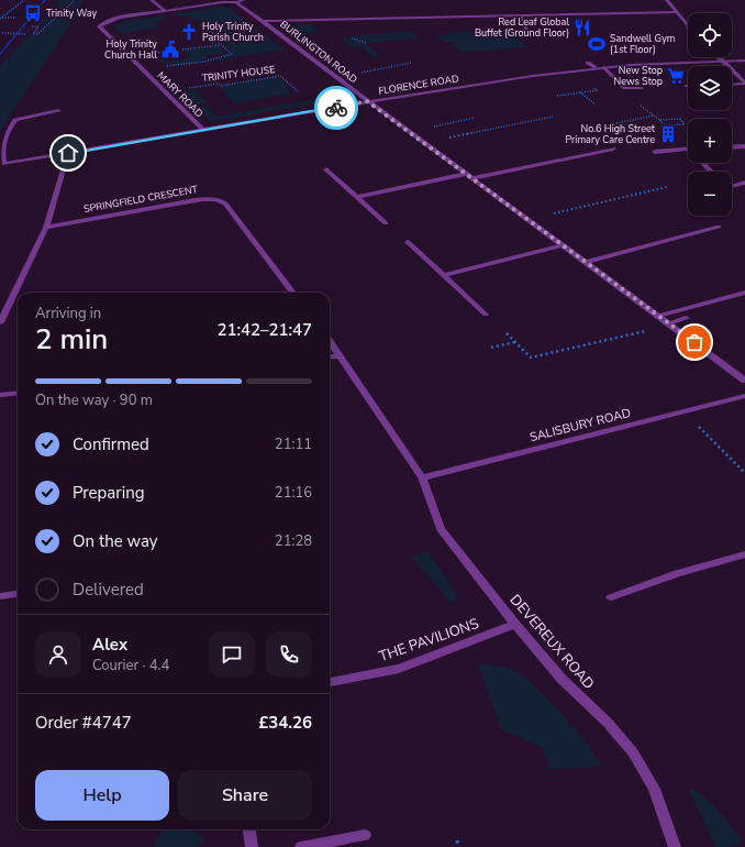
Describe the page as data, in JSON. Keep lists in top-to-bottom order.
{
  "streets": {
    "street": [
      "BURLINGTON ROAD",
      "FLORENCE ROAD",
      "MARY ROAD",
      "SPRINGFIELD CRESCENT",
      "SALISBURY ROAD",
      "THE PAVILIONS",
      "DEVEREUX ROAD"
    ],
    "path": ["TRINITY HOUSE"]
  },
  "crossings": [
    ["BURLINGTON ROAD", "FLORENCE ROAD"],
    ["FLORENCE ROAD", "MARY ROAD"],
    ["SALISBURY ROAD", "DEVEREUX ROAD"],
    ["THE PAVILIONS", "DEVEREUX ROAD"]
  ],
  "places": {
    "bus stop": ["Trinity Way"],
    "restaurant": ["Red Leaf Global Buffet (Ground Floor)"],
    "church": ["Holy Trinity Parish Church"],
    "sports": ["Sandwell Gym (1st Floor)"],
    "public building": ["Holy Trinity Church Hall"],
    "supermarket": ["New Stop News Stop"],
    "building": ["No.6 High Street Primary Care Centre"]
  },
  "page": {
    "map_buttons": ["+", "−"],
    "heading": ["2 min", "Arriving in", "21:42–21:47"],
    "panel": [
      "Alex",
      "Courier · 4.4",
      "Order #4747",
      "£34.26"
    ],
    "bar": "On the way · 90 m",
    "list": [
      ["Confirmed", "21:11"],
      ["Preparing", "21:16"],
      ["On the way", "21:28"],
      "Delivered"
    ],
    "buttons": ["Help", "Share"]
  }
}
